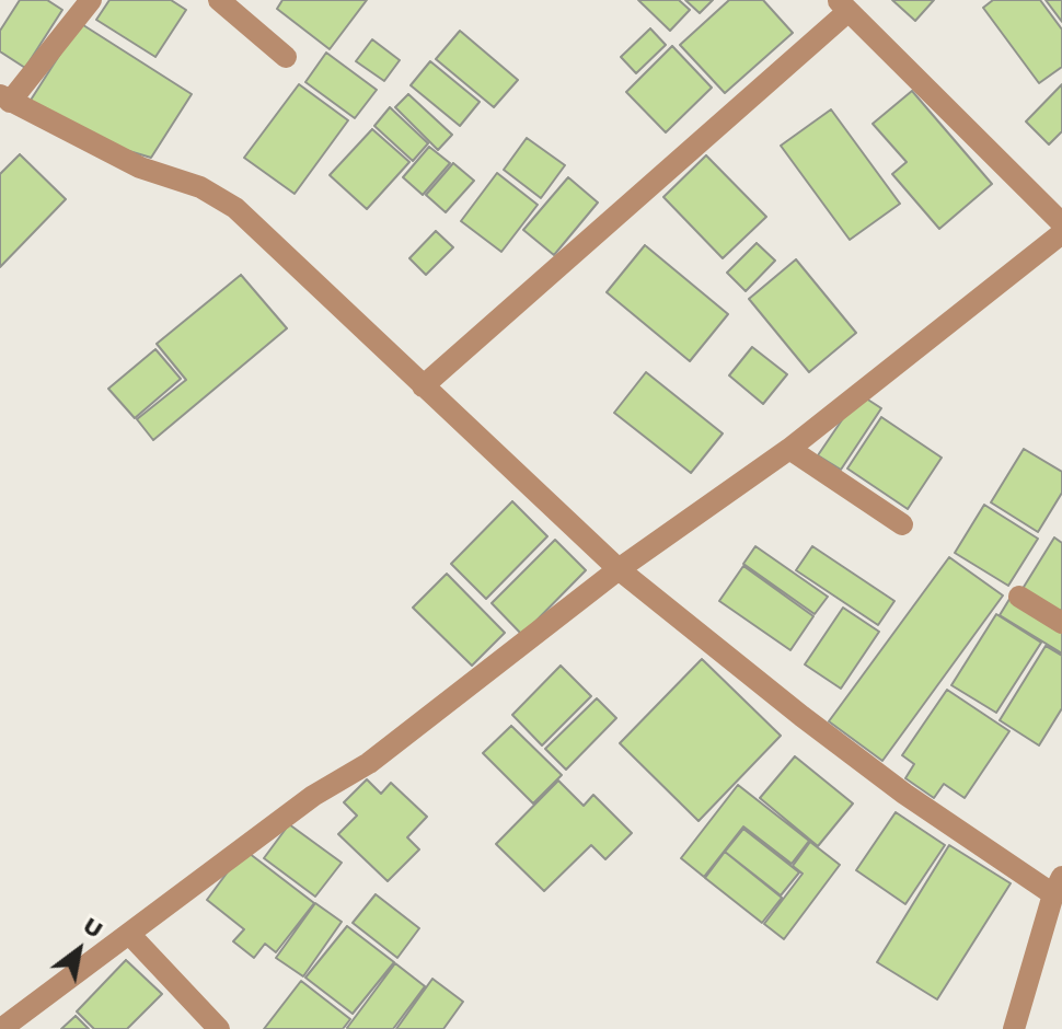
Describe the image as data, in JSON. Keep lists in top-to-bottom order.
{
  "north": "top right"
}
